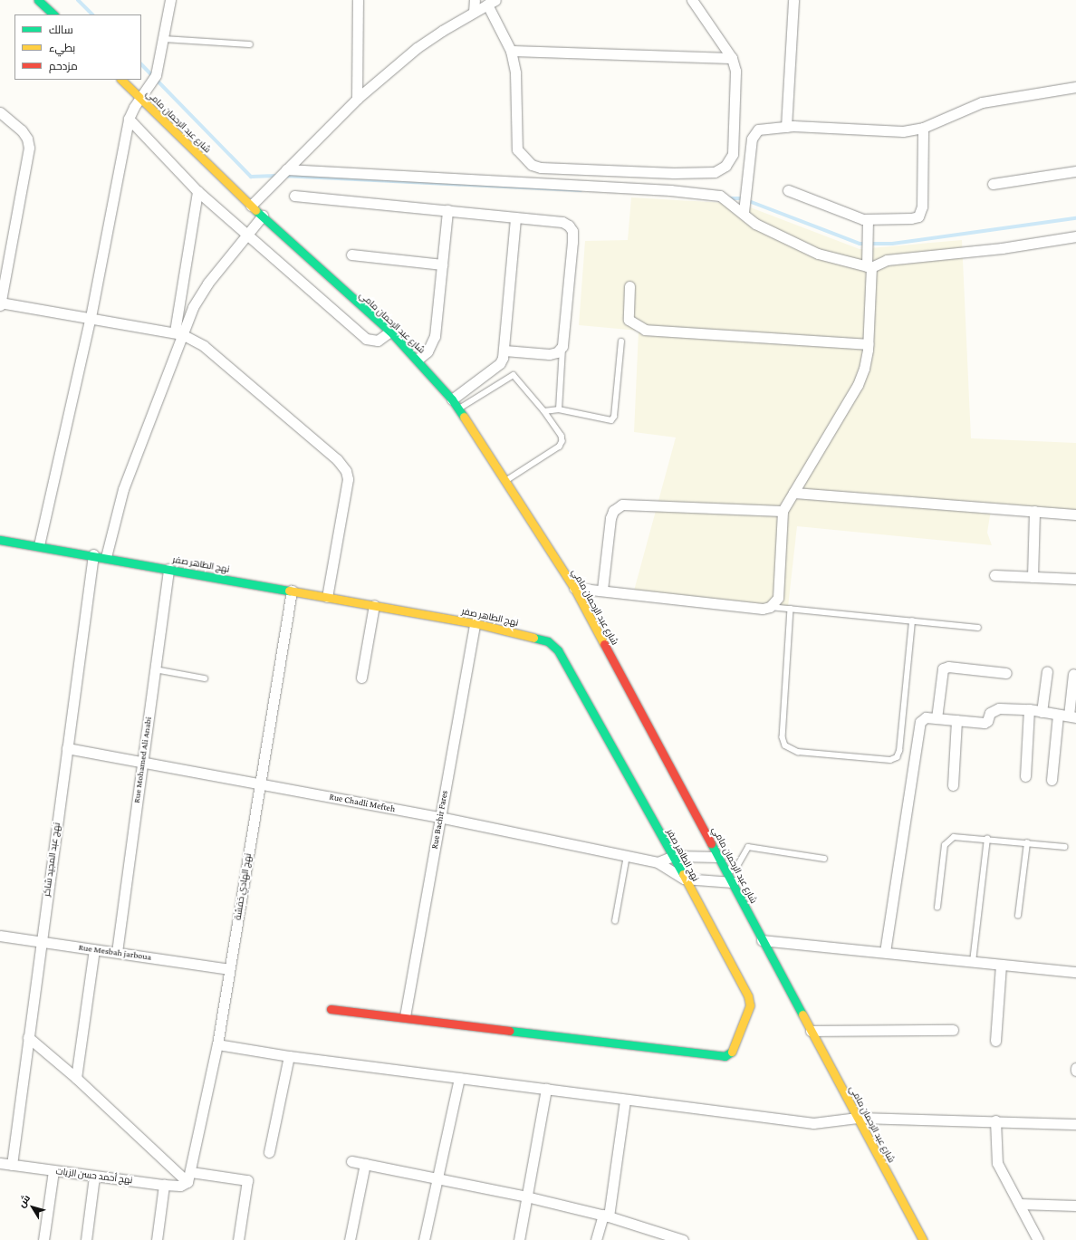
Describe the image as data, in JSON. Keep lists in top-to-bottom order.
{
  "streets": {
    "street": [
      "شارع عبد الرحمان مامي",
      "نهج الطاهر صفر",
      "Rue Mohamed Ali Anabi",
      "Rue Chadli Mefteh",
      "Rue Bachir Fares",
      "نهج عبد المجيد شاكر",
      "نهج الهادي خفشة",
      "Rue Mesbah jarboua",
      "نهج أحمد حسن الزيات"
    ]
  },
  "crossings": [
    ["نهج الطاهر صفر", "Rue Mohamed Ali Anabi"],
    ["نهج الطاهر صفر", "Rue Bachir Fares"],
    ["نهج الطاهر صفر", "نهج عبد المجيد شاكر"],
    ["نهج الطاهر صفر", "نهج الهادي خفشة"],
    ["Rue Mohamed Ali Anabi", "Rue Chadli Mefteh"],
    ["Rue Mohamed Ali Anabi", "Rue Mesbah jarboua"],
    ["Rue Chadli Mefteh", "Rue Bachir Fares"],
    ["Rue Chadli Mefteh", "نهج عبد المجيد شاكر"],
    ["Rue Chadli Mefteh", "نهج الهادي خفشة"],
    ["نهج عبد المجيد شاكر", "Rue Mesbah jarboua"],
    ["نهج عبد المجيد شاكر", "نهج أحمد حسن الزيات"],
    ["نهج الهادي خفشة", "Rue Mesbah jarboua"],
    ["نهج الهادي خفشة", "نهج أحمد حسن الزيات"]
  ],
  "legend": ["سالك", "بطيء", "مزدحم"],
  "north": "top left"
}
